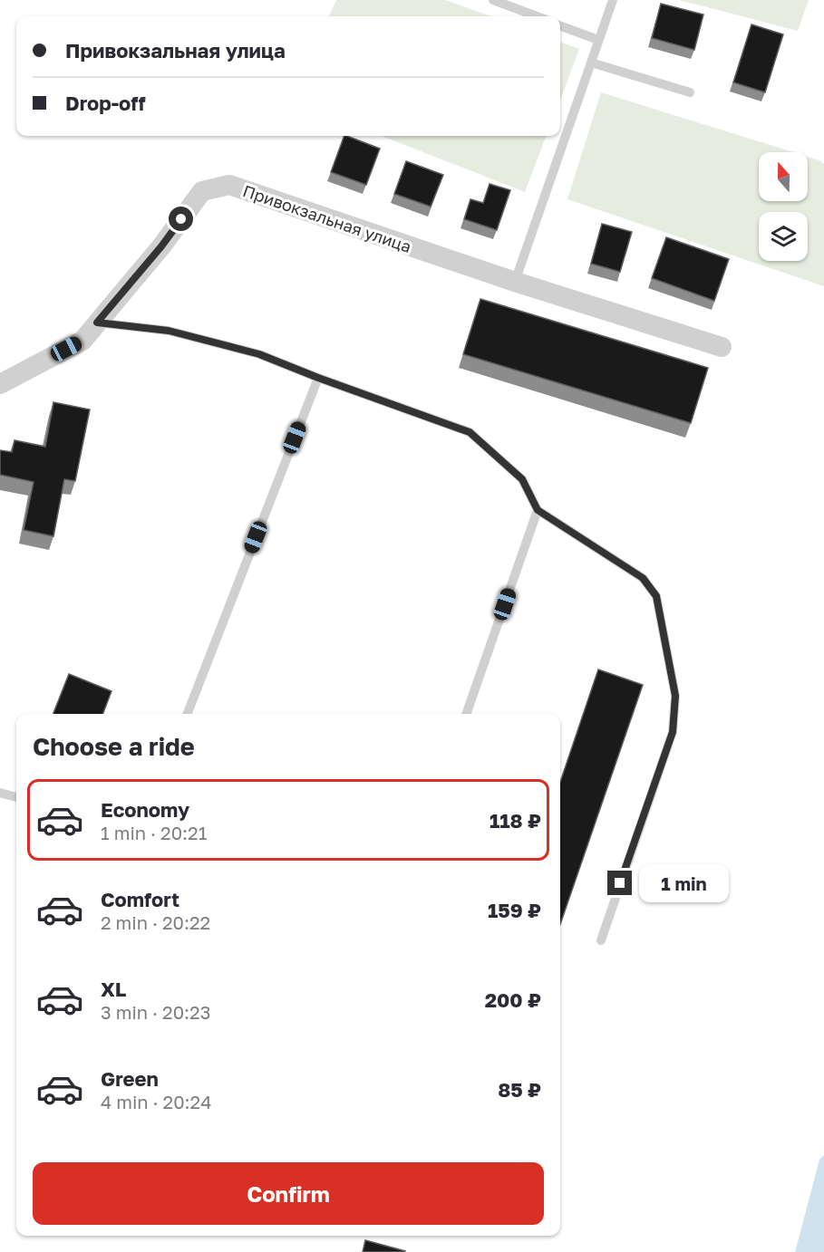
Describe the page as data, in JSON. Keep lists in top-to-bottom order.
{
  "streets": {
    "street": ["Привокзальная улица"]
  },
  "north": "top",
  "page": {
    "banner": ["Привокзальная улица", "Drop-off"],
    "heading": "Choose a ride",
    "list": [
      {
        "name": "Economy",
        "note": "1 min · 20:21",
        "value": "118 ₽"
      },
      {
        "name": "Comfort",
        "note": "2 min · 20:22",
        "value": "159 ₽"
      },
      {
        "name": "XL",
        "note": "3 min · 20:23",
        "value": "200 ₽"
      },
      {
        "name": "Green",
        "note": "4 min · 20:24",
        "value": "85 ₽"
      }
    ],
    "bubble": "1 min",
    "buttons": "Confirm"
  }
}
